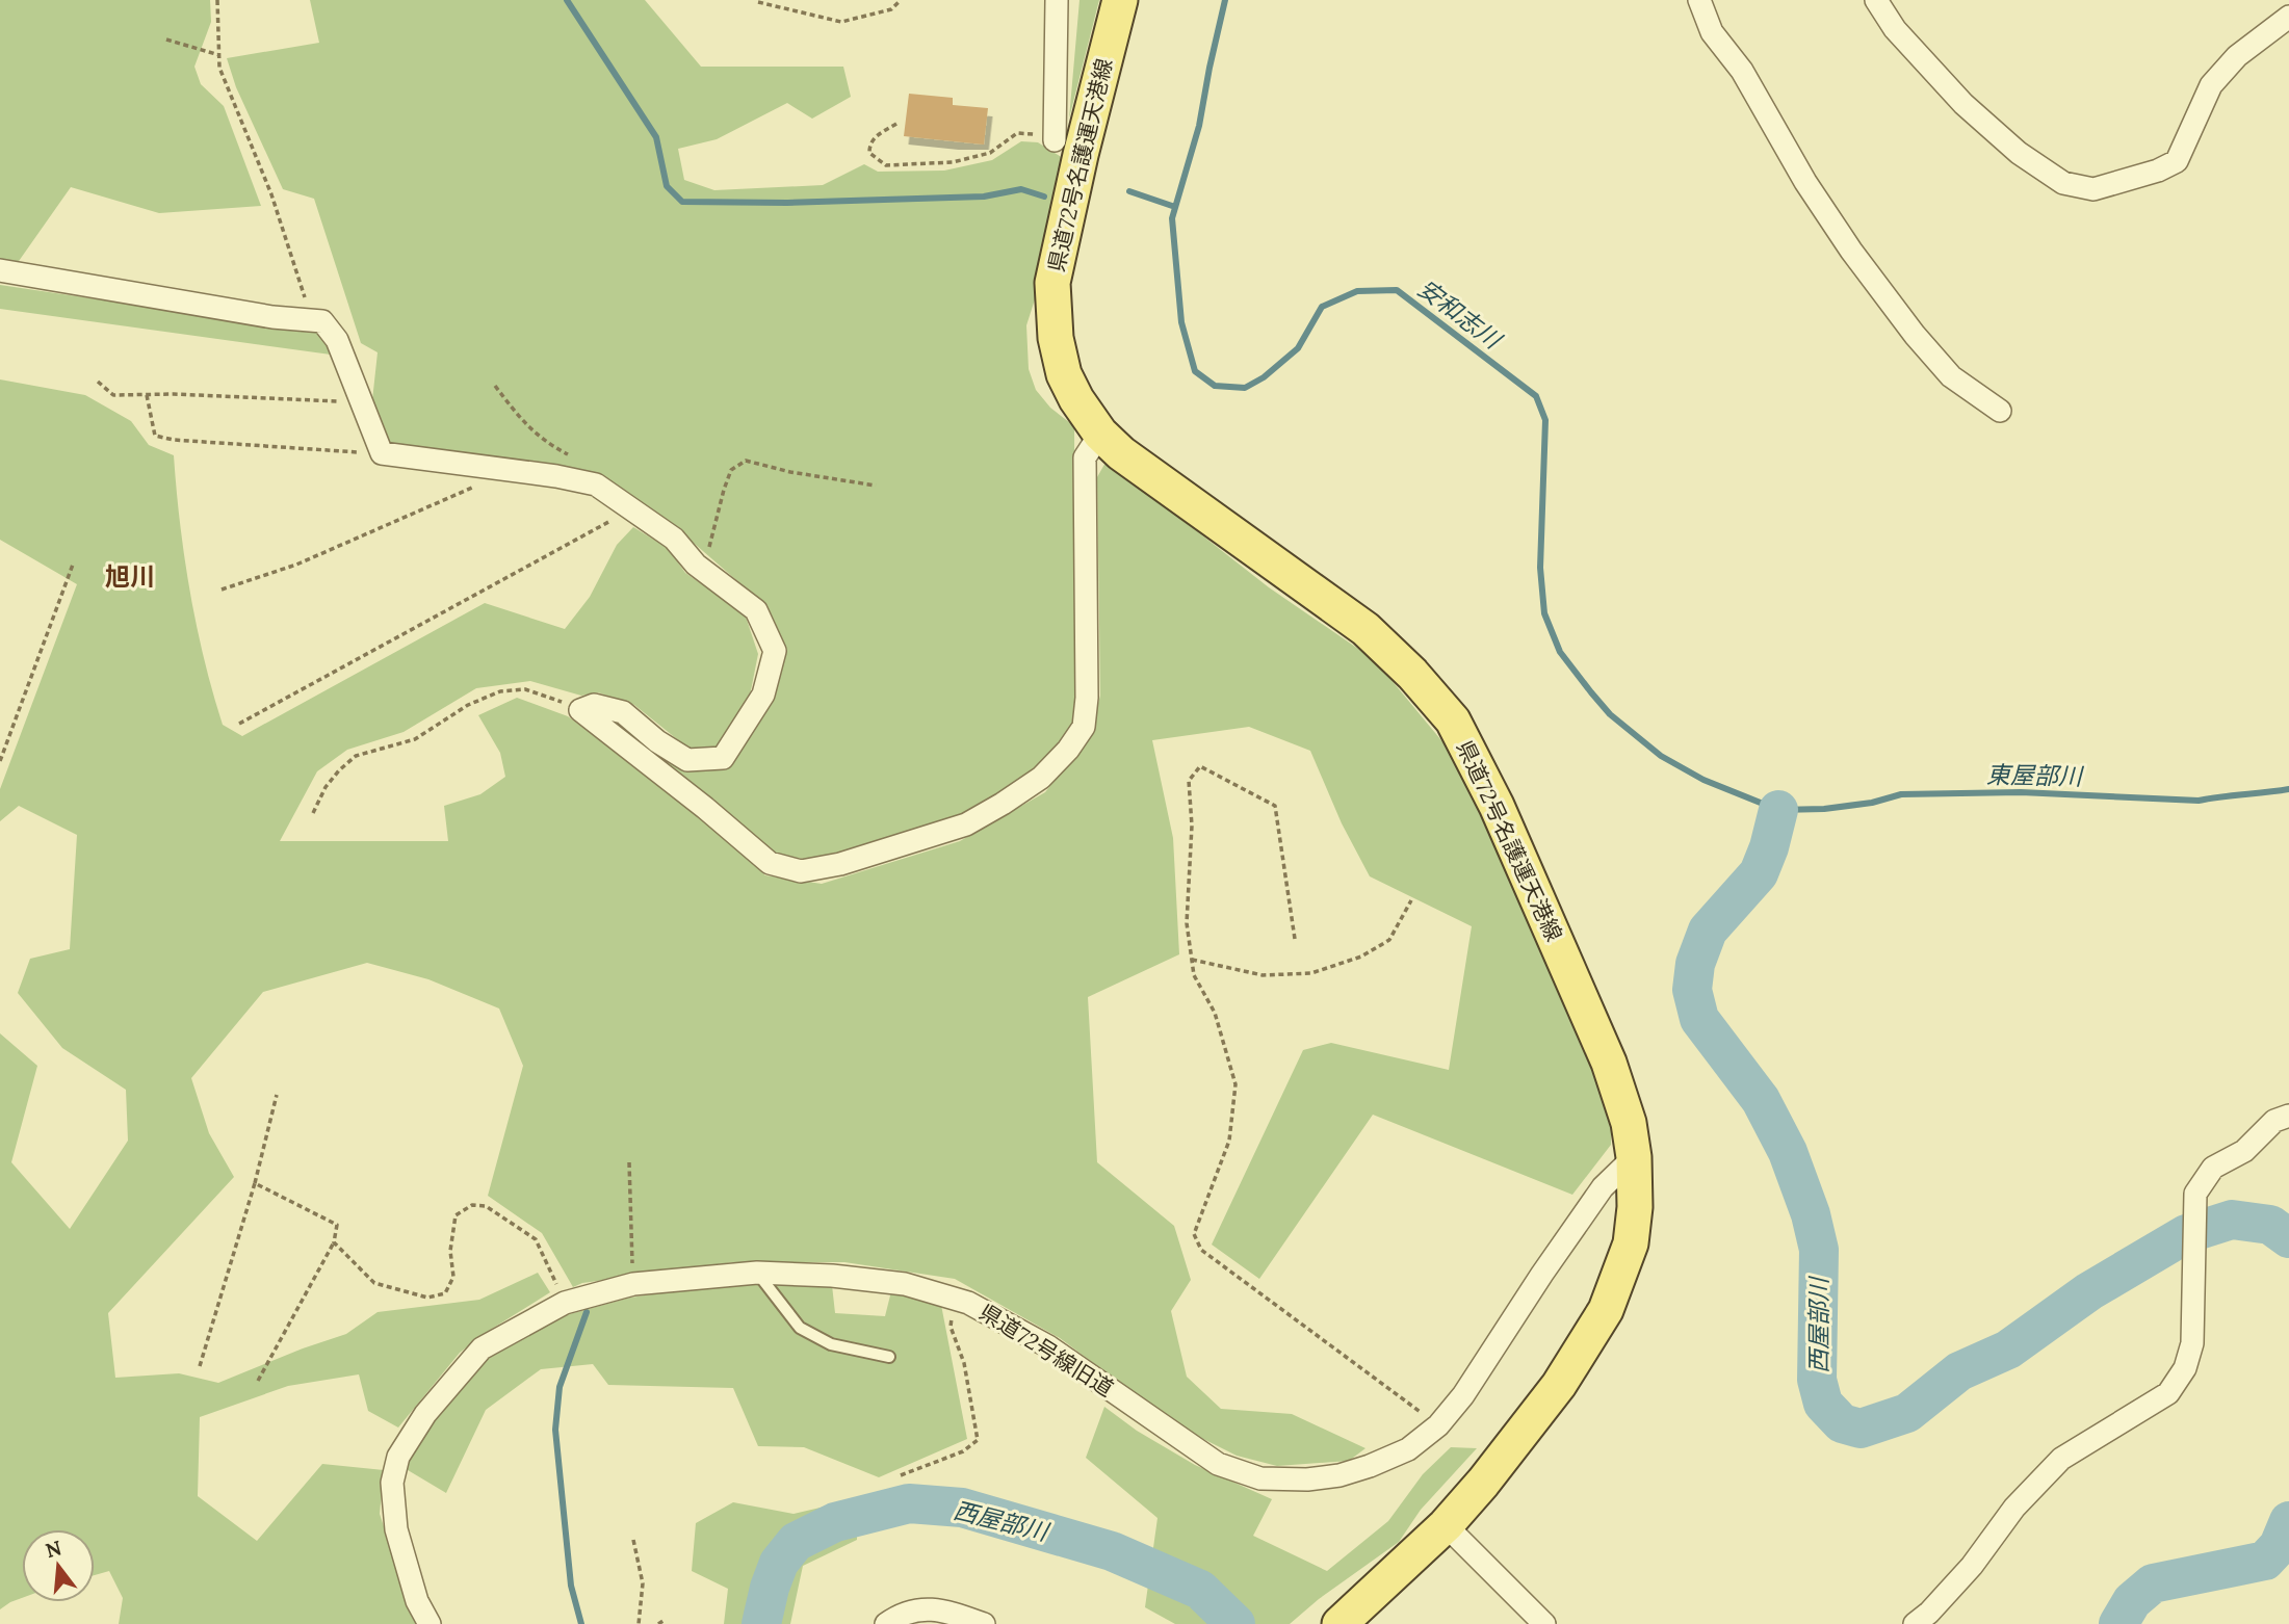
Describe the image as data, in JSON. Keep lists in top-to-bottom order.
{
  "streets": {
    "main road": ["県道72号名護運天港線"],
    "street": ["県道72号線旧道"]
  },
  "crossings": [
    ["県道72号名護運天港線", "県道72号線旧道"]
  ],
  "districts": ["旭川"],
  "water": ["安和志川", "東屋部川", "西屋部川"],
  "north": "top"
}
